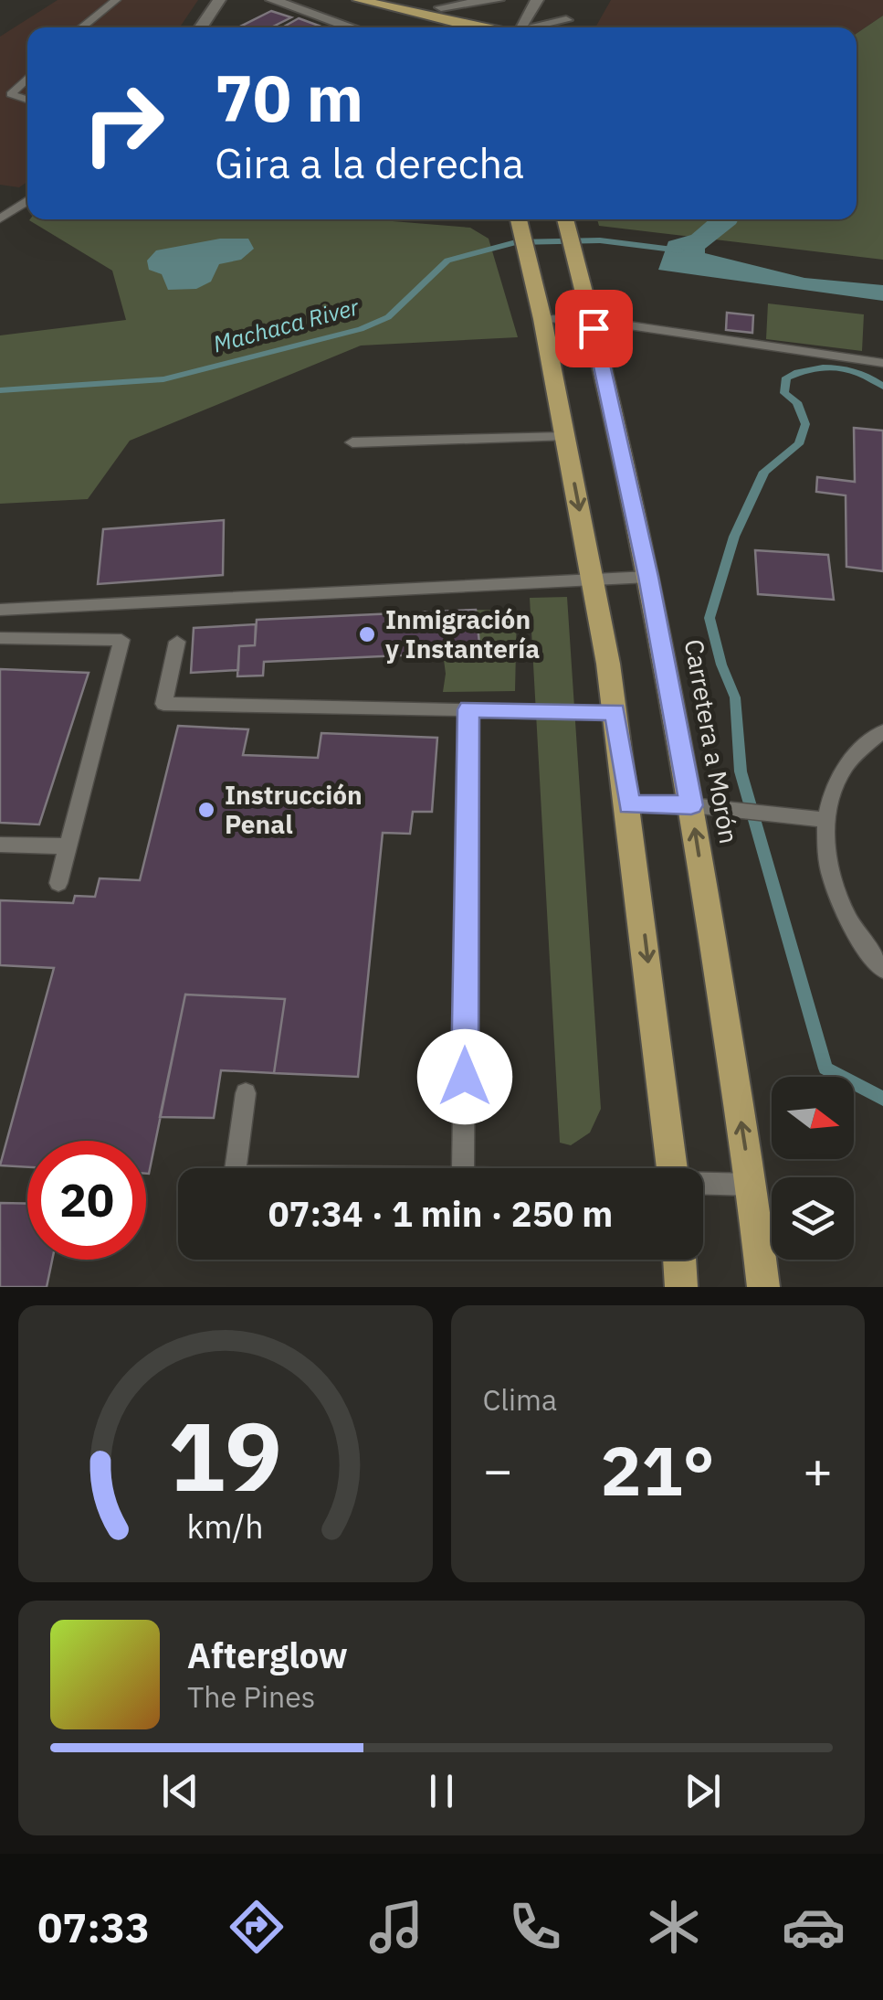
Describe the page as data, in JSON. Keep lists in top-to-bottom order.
{
  "streets": {
    "main road": ["Carretera a Morón"]
  },
  "water": ["Machaca River"],
  "places": ["Inmigración y Instantería", "Instrucción Penal"],
  "north": "right",
  "page": {
    "turn": ["70 m", "Gira a la derecha"],
    "limit": "20",
    "trip": "07:34 · 1 min · 250 m",
    "tile": "Clima",
    "heat": ["−", "21°", "+"],
    "song": ["Afterglow", "The Pines"],
    "tabs": "07:33",
    "gauge": ["19", "km/h"]
  }
}
